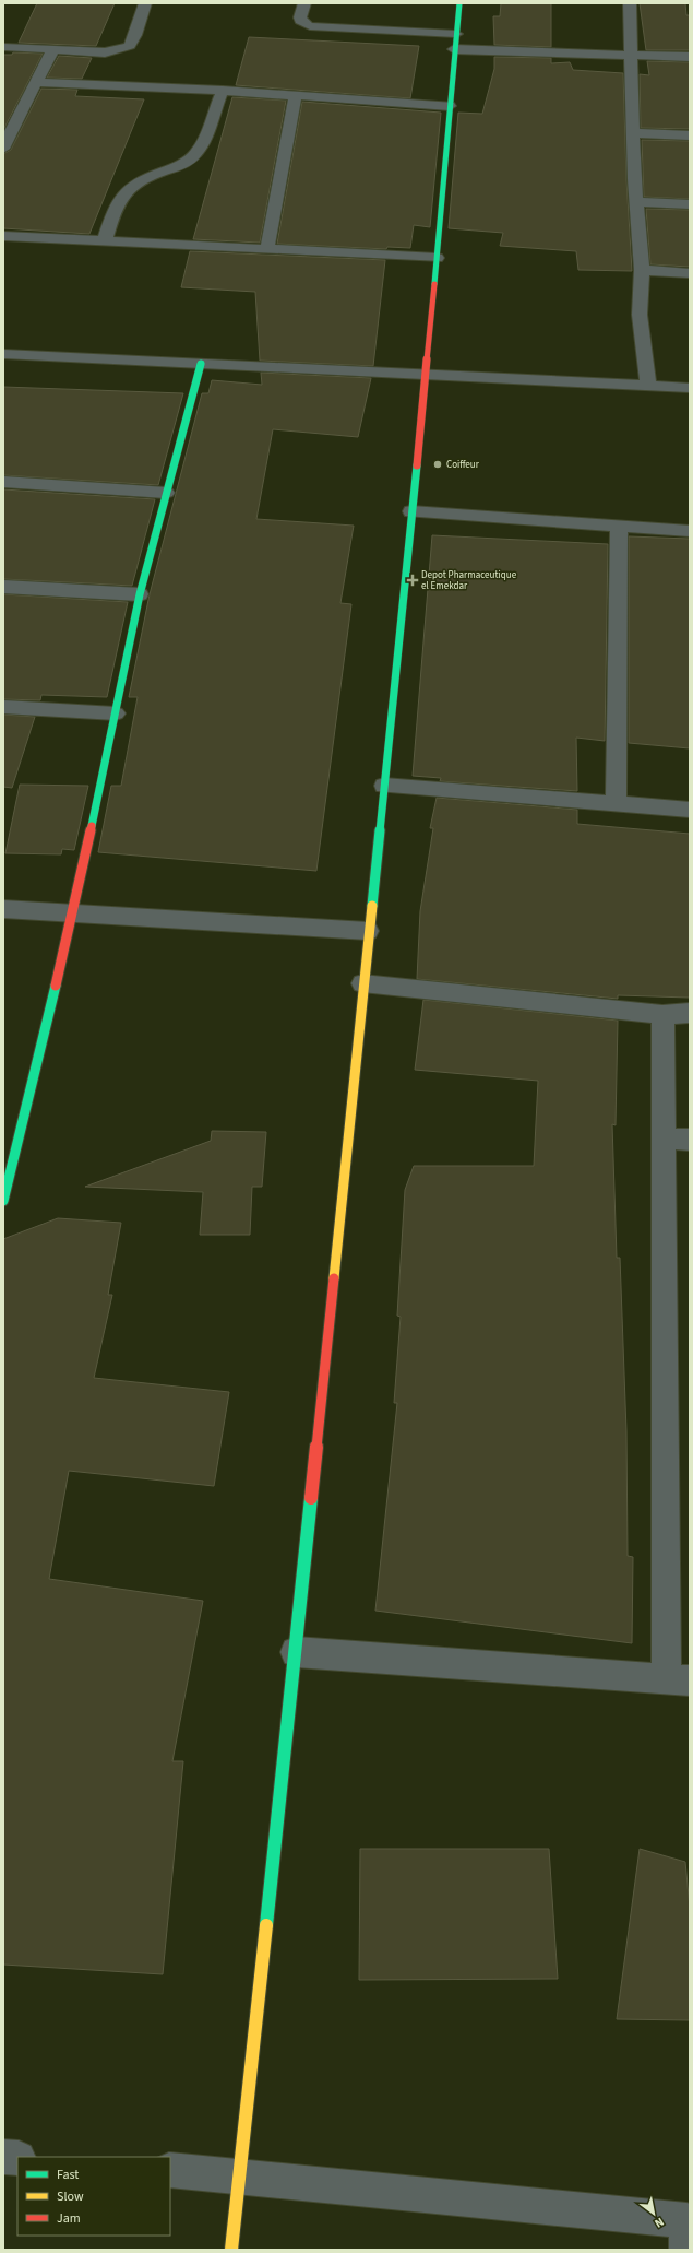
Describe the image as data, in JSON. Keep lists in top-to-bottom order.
{
  "places": {
    "other": ["Coiffeur"],
    "health": ["Depot Pharmaceutique el Emekdar"]
  },
  "legend": ["Fast", "Slow", "Jam"],
  "north": "bottom right"
}
